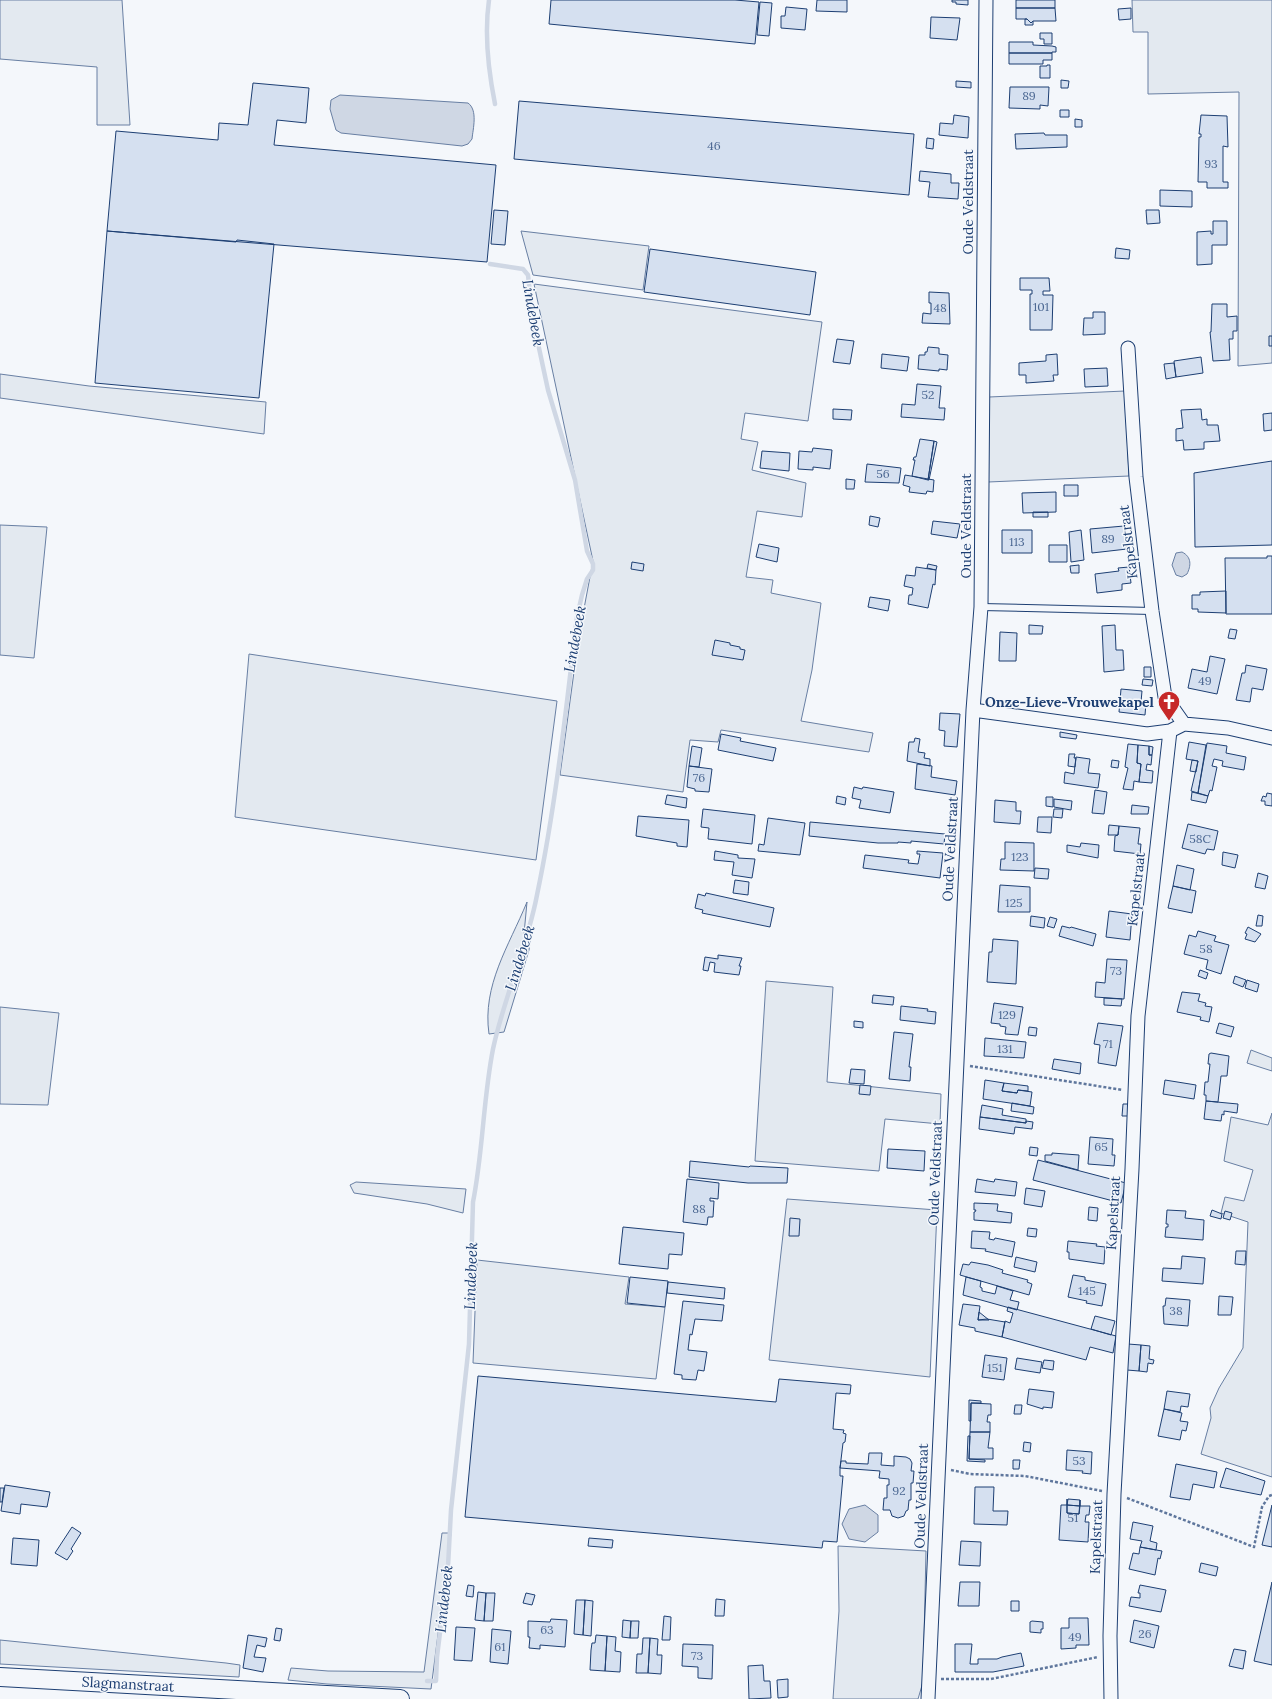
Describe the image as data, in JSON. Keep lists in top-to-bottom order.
{
  "streets": {
    "main road": ["Slagmanstraat"],
    "street": ["Oude Veldstraat", "Kapelstraat"]
  },
  "water": ["Lindebeek"],
  "places": {
    "church": ["Onze-Lieve-Vrouwekapel"]
  },
  "house_numbers": [
    "89",
    "46",
    "93",
    "101",
    "48",
    "52",
    "56",
    "89",
    "113",
    "49",
    "76",
    "58C",
    "123",
    "125",
    "58",
    "73",
    "129",
    "71",
    "131",
    "65",
    "88",
    "145",
    "38",
    "151",
    "53",
    "92",
    "51",
    "63",
    "26",
    "49",
    "61",
    "73"
  ]
}
